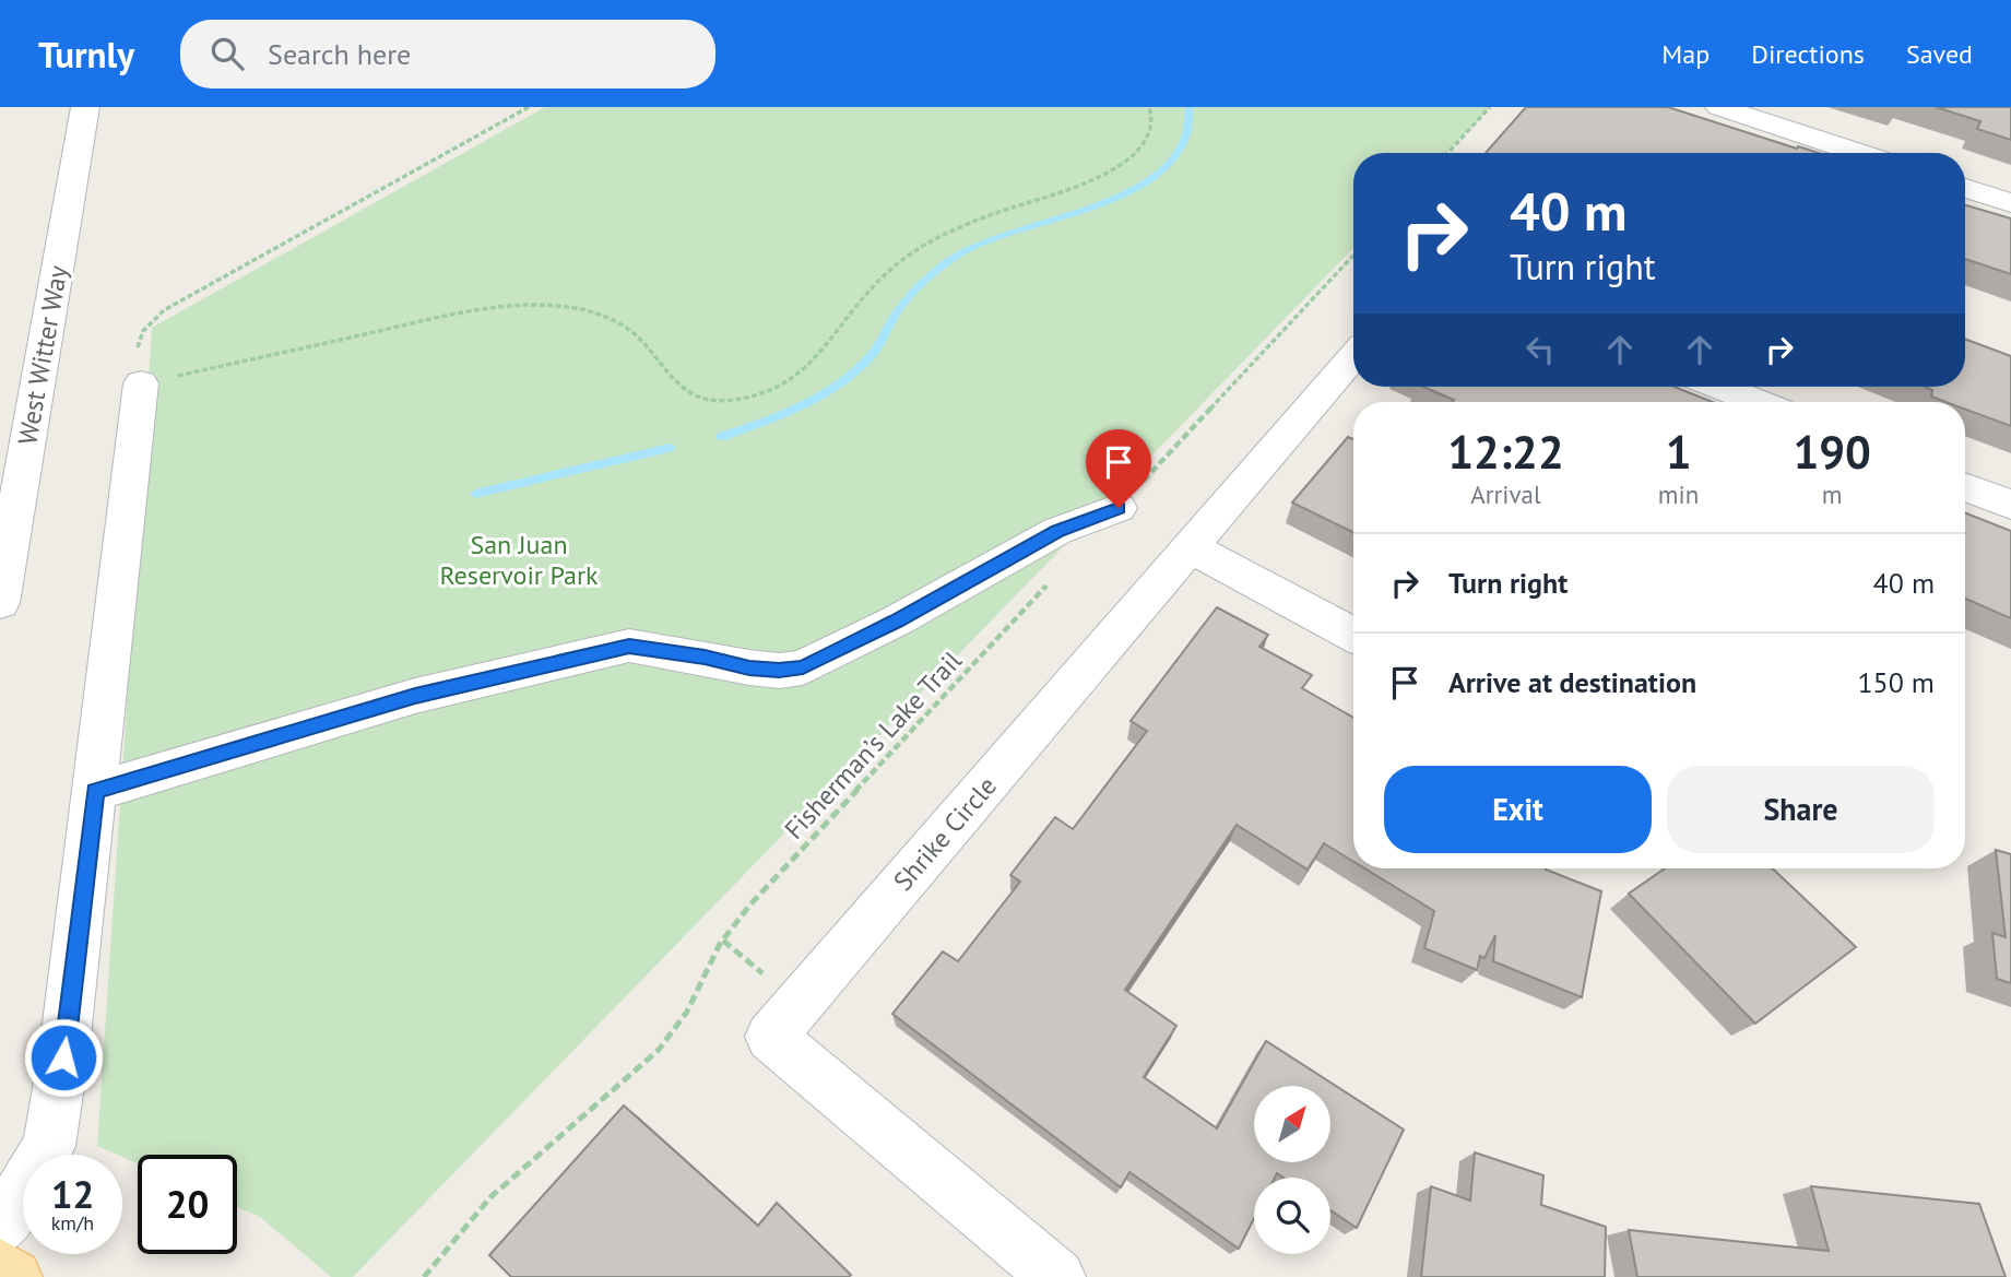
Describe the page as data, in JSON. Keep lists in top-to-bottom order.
{
  "streets": {
    "street": ["West Witter Way", "Shrike Circle"],
    "path": ["Fisherman’s Lake Trail"]
  },
  "parks": ["San Juan Reservoir Park"],
  "north": "top right",
  "page": {
    "header": "Turnly",
    "search": "Search here",
    "nav": ["Map", "Directions", "Saved"],
    "turn": ["40 m", "Turn right"],
    "eta": [
      "12:22",
      "Arrival",
      "1",
      "min",
      "190",
      "m"
    ],
    "list": [
      {
        "name": "Turn right",
        "value": "40 m"
      },
      {
        "name": "Arrive at destination",
        "value": "150 m"
      }
    ],
    "buttons": ["Exit", "Share"],
    "speed": "12 km/h",
    "limit": "20"
  }
}
